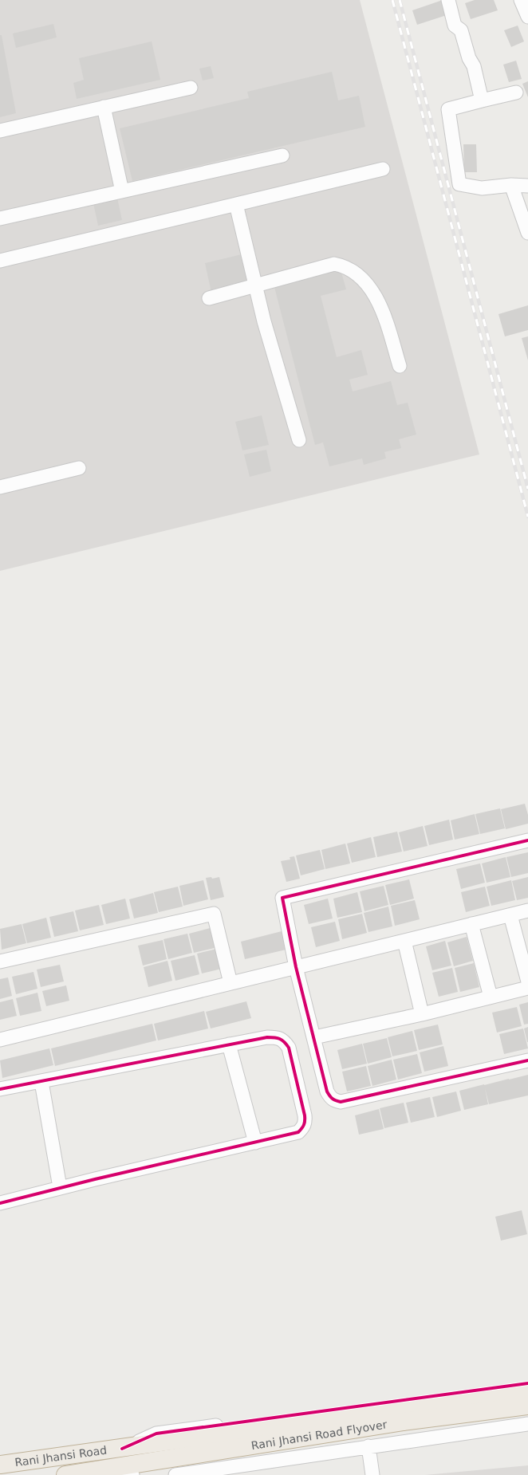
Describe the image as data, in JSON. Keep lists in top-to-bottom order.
{
  "streets": {
    "highway": ["Rani Jhansi Road Flyover", "Rani Jhansi Road"]
  },
  "crossings": [
    ["Rani Jhansi Road Flyover", "Rani Jhansi Road"]
  ]
}
